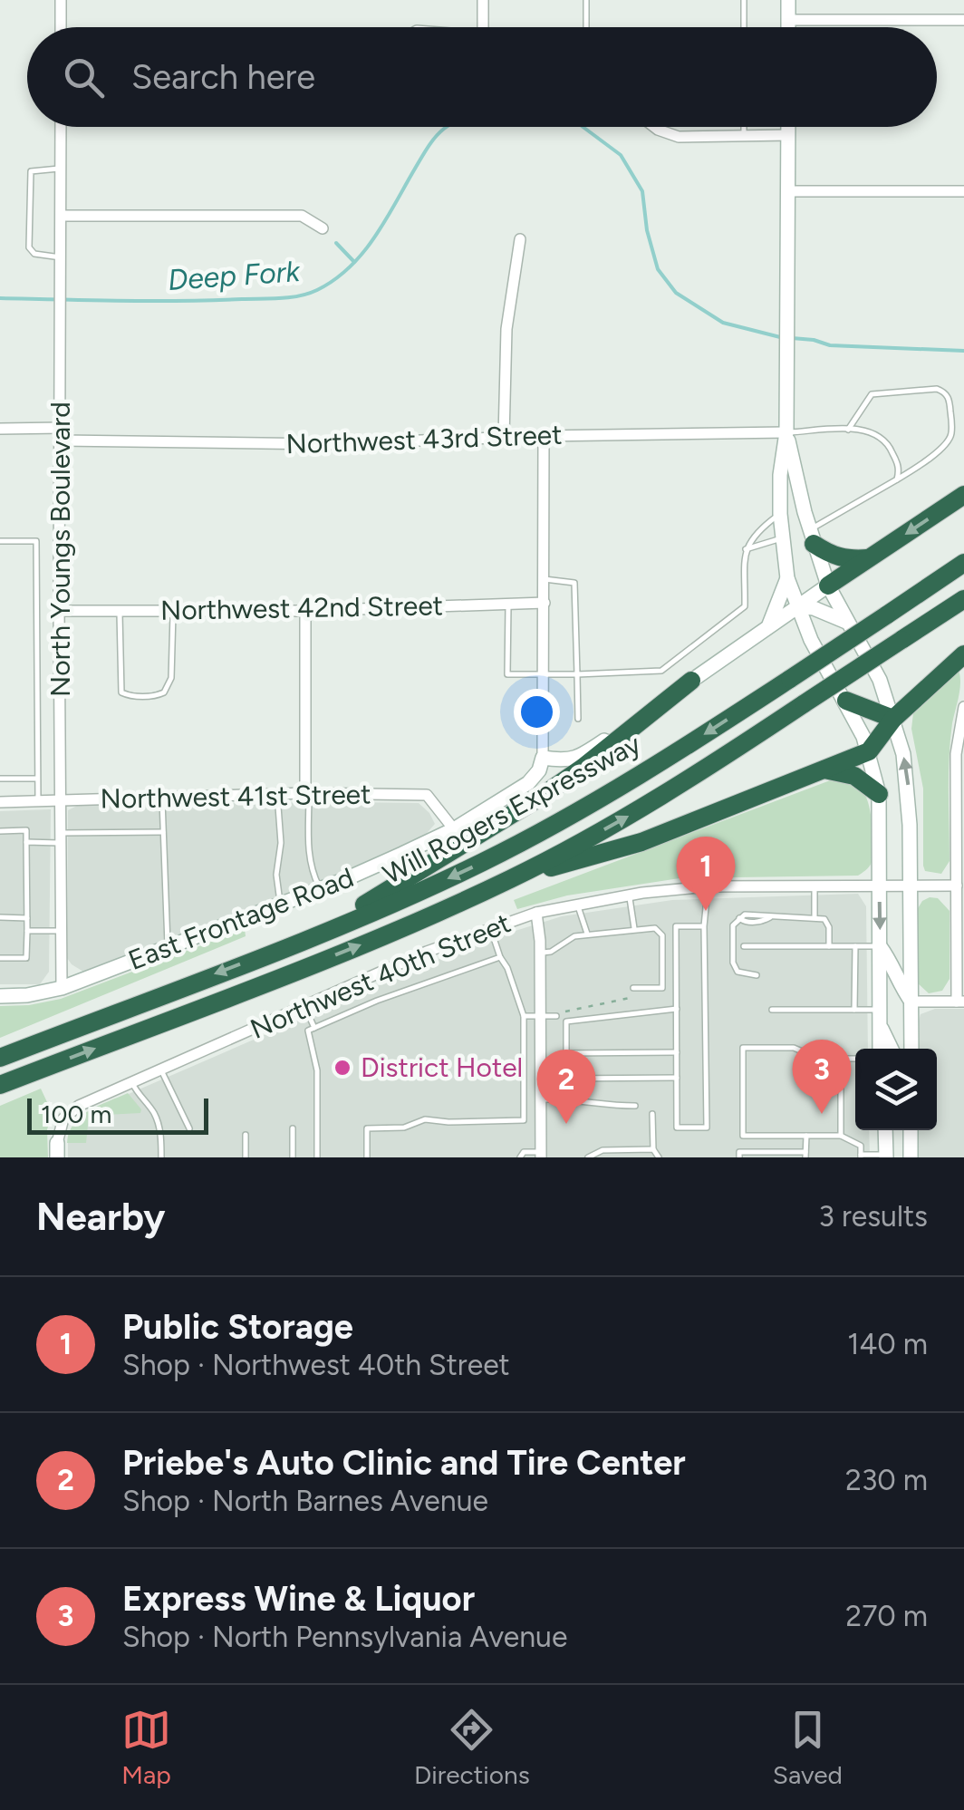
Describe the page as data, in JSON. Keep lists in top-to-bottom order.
{
  "streets": {
    "highway": ["Will Rogers Expressway"],
    "main road": ["East Frontage Road"],
    "street": [
      "Northwest 43rd Street",
      "North Youngs Boulevard",
      "Northwest 42nd Street",
      "Northwest 41st Street",
      "Northwest 40th Street"
    ]
  },
  "crossings": [
    ["Northwest 43rd Street", "North Youngs Boulevard"],
    ["North Youngs Boulevard", "Northwest 42nd Street"],
    ["North Youngs Boulevard", "Northwest 41st Street"],
    ["North Youngs Boulevard", "East Frontage Road"],
    ["Northwest 41st Street", "East Frontage Road"]
  ],
  "water": ["Deep Fork"],
  "places": ["District Hotel"],
  "scale_bar": "100 m",
  "page": {
    "search": "Search here",
    "pins": ["1", "3", "2"],
    "scale": "100 m",
    "heading": ["Nearby", "3 results"],
    "list": [
      {
        "mark": "1",
        "name": "Public Storage",
        "note": "Shop · Northwest 40th Street",
        "value": "140 m"
      },
      {
        "mark": "2",
        "name": "Priebe's Auto Clinic and Tire Center",
        "note": "Shop · North Barnes Avenue",
        "value": "230 m"
      },
      {
        "mark": "3",
        "name": "Express Wine & Liquor",
        "note": "Shop · North Pennsylvania Avenue",
        "value": "270 m"
      }
    ],
    "nav": ["Map", "Directions", "Saved"]
  }
}
